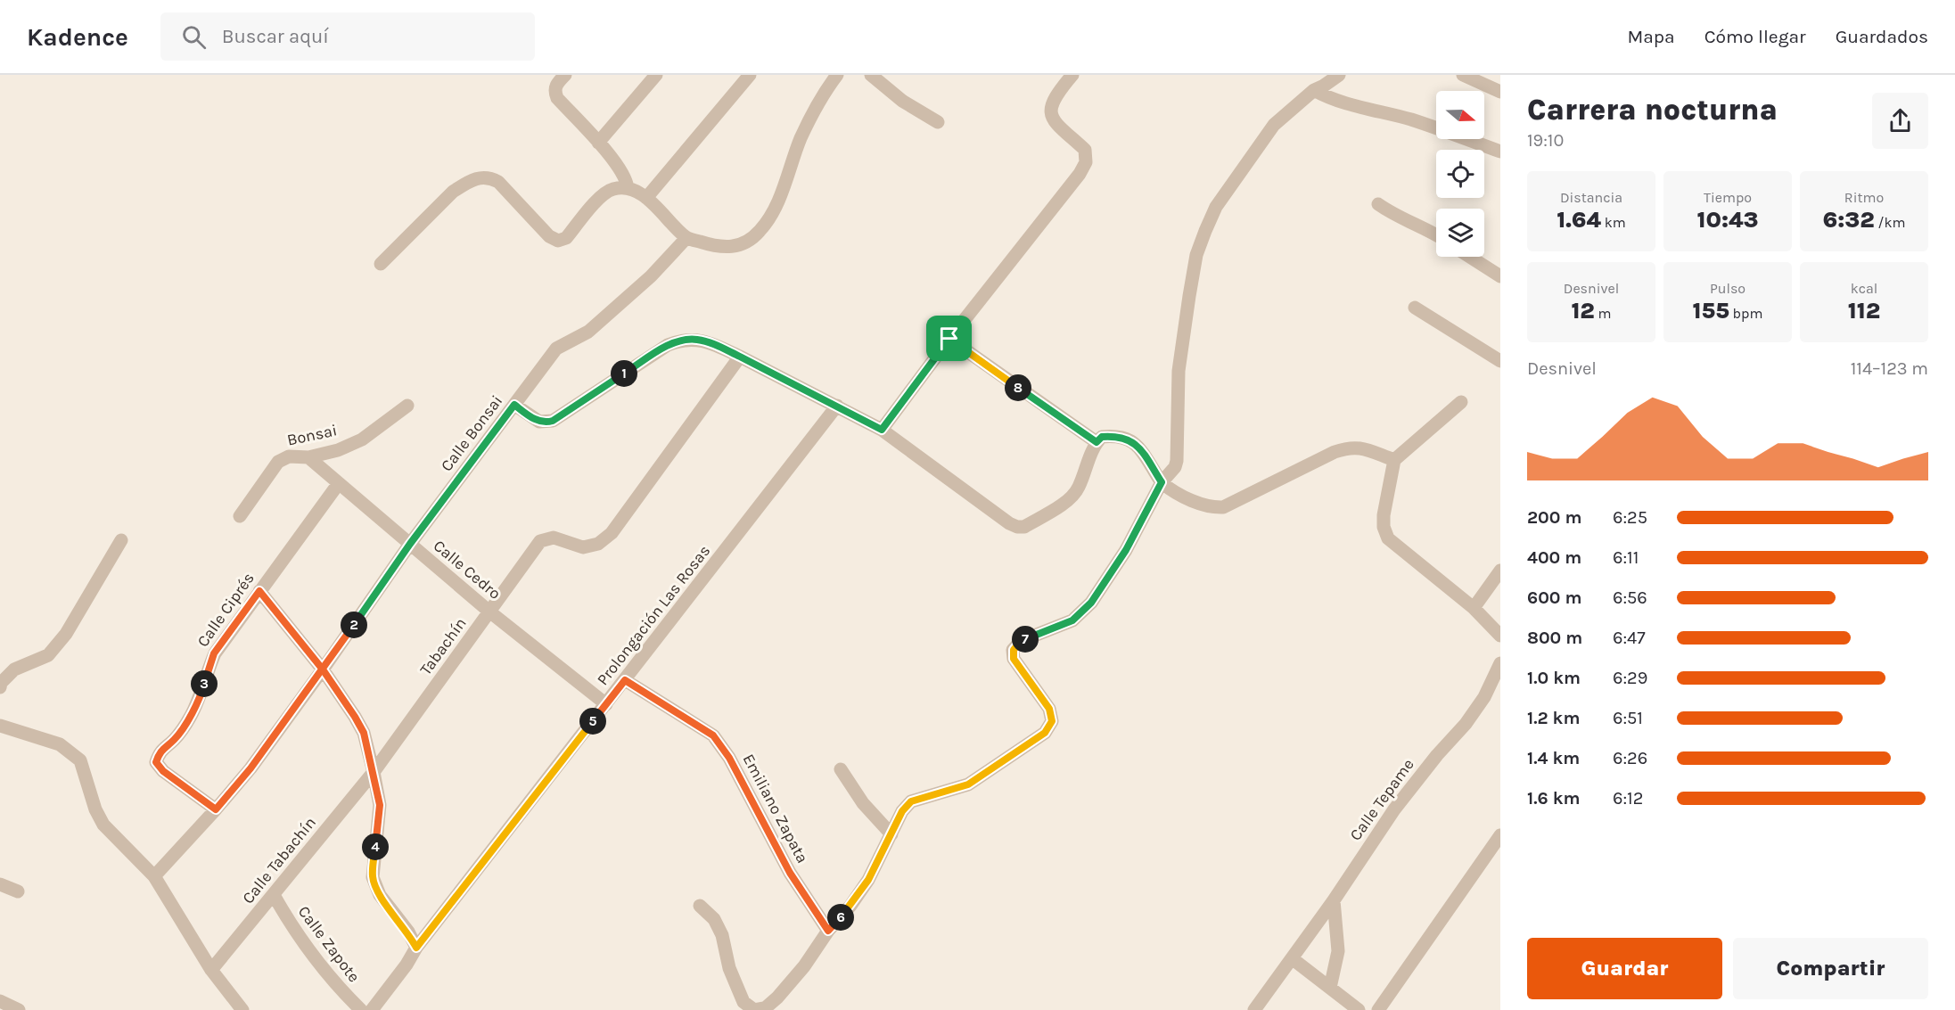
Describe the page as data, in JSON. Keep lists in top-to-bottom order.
{
  "streets": {
    "street": [
      "Calle Bonsai",
      "Bonsai",
      "Calle Cedro",
      "Calle Ciprés",
      "Prolongación Las Rosas",
      "Tabachín",
      "Calle Tepame",
      "Emiliano Zapata",
      "Calle Tabachín",
      "Calle Zapote"
    ]
  },
  "crossings": [
    ["Calle Bonsai", "Calle Cedro"],
    ["Calle Bonsai", "Calle Ciprés"],
    ["Bonsai", "Calle Cedro"],
    ["Calle Cedro", "Calle Ciprés"],
    ["Calle Cedro", "Prolongación Las Rosas"],
    ["Calle Cedro", "Tabachín"],
    ["Prolongación Las Rosas", "Emiliano Zapata"],
    ["Tabachín", "Calle Tabachín"],
    ["Calle Tabachín", "Calle Zapote"]
  ],
  "north": "right",
  "page": {
    "header": "Kadence",
    "search": "Buscar aquí",
    "nav": ["Mapa", "Cómo llegar", "Guardados"],
    "heading": ["Carrera nocturna", "19:10"],
    "stats": [
      ["Distancia", "1.64 km"],
      ["Tiempo", "10:43"],
      ["Ritmo", "6:32 /km"],
      ["Desnivel", "12 m"],
      ["Pulso", "155 bpm"],
      ["kcal", "112"]
    ],
    "chart": ["Desnivel", "114–123 m"],
    "pins": [
      "1",
      "8",
      "2",
      "7",
      "3",
      "5",
      "4",
      "6"
    ],
    "list": [
      {
        "name": "200 m",
        "note": "6:25"
      },
      {
        "name": "400 m",
        "note": "6:11"
      },
      {
        "name": "600 m",
        "note": "6:56"
      },
      {
        "name": "800 m",
        "note": "6:47"
      },
      {
        "name": "1.0 km",
        "note": "6:29"
      },
      {
        "name": "1.2 km",
        "note": "6:51"
      },
      {
        "name": "1.4 km",
        "note": "6:26"
      },
      {
        "name": "1.6 km",
        "note": "6:12"
      }
    ],
    "buttons": ["Guardar", "Compartir"]
  }
}
